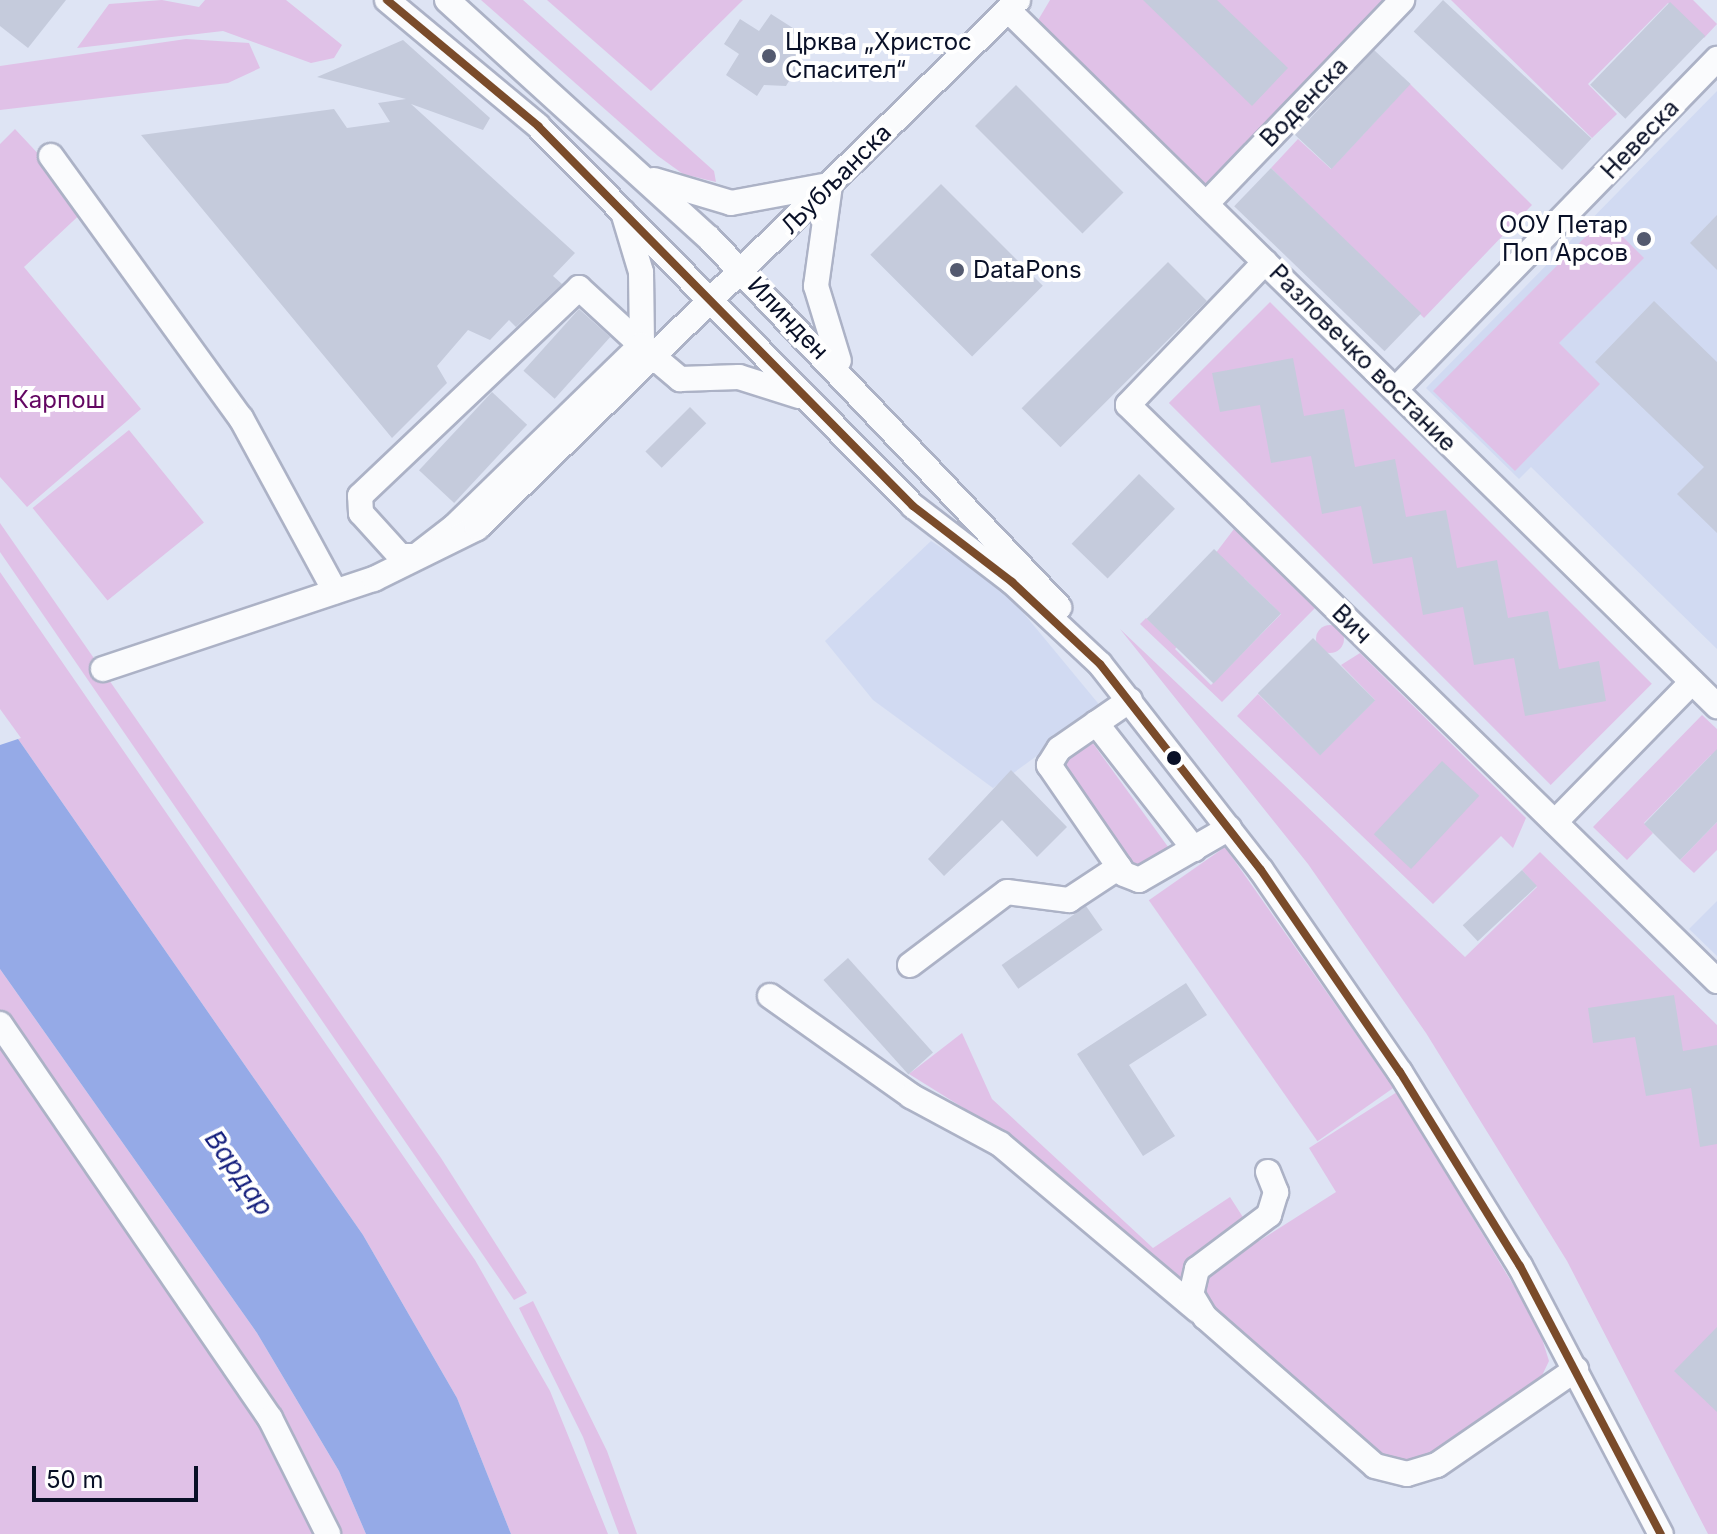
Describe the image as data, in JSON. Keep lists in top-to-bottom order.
{
  "streets": {
    "street": [
      "Воденска",
      "Невеска",
      "Љубљанска",
      "Илинден",
      "Разловечко востание",
      "Вич"
    ]
  },
  "crossings": [
    ["Воденска", "Разловечко востание"],
    ["Невеска", "Разловечко востание"],
    ["Љубљанска", "Илинден"],
    ["Љубљанска", "Разловечко востание"],
    ["Разловечко востание", "Вич"]
  ],
  "water": ["Вардар"],
  "parks": ["Карпош"],
  "places": ["Црква „Христос Спасител“", "ООУ Петар Поп Арсов", "DataPons"],
  "scale_bar": "50 m"
}
